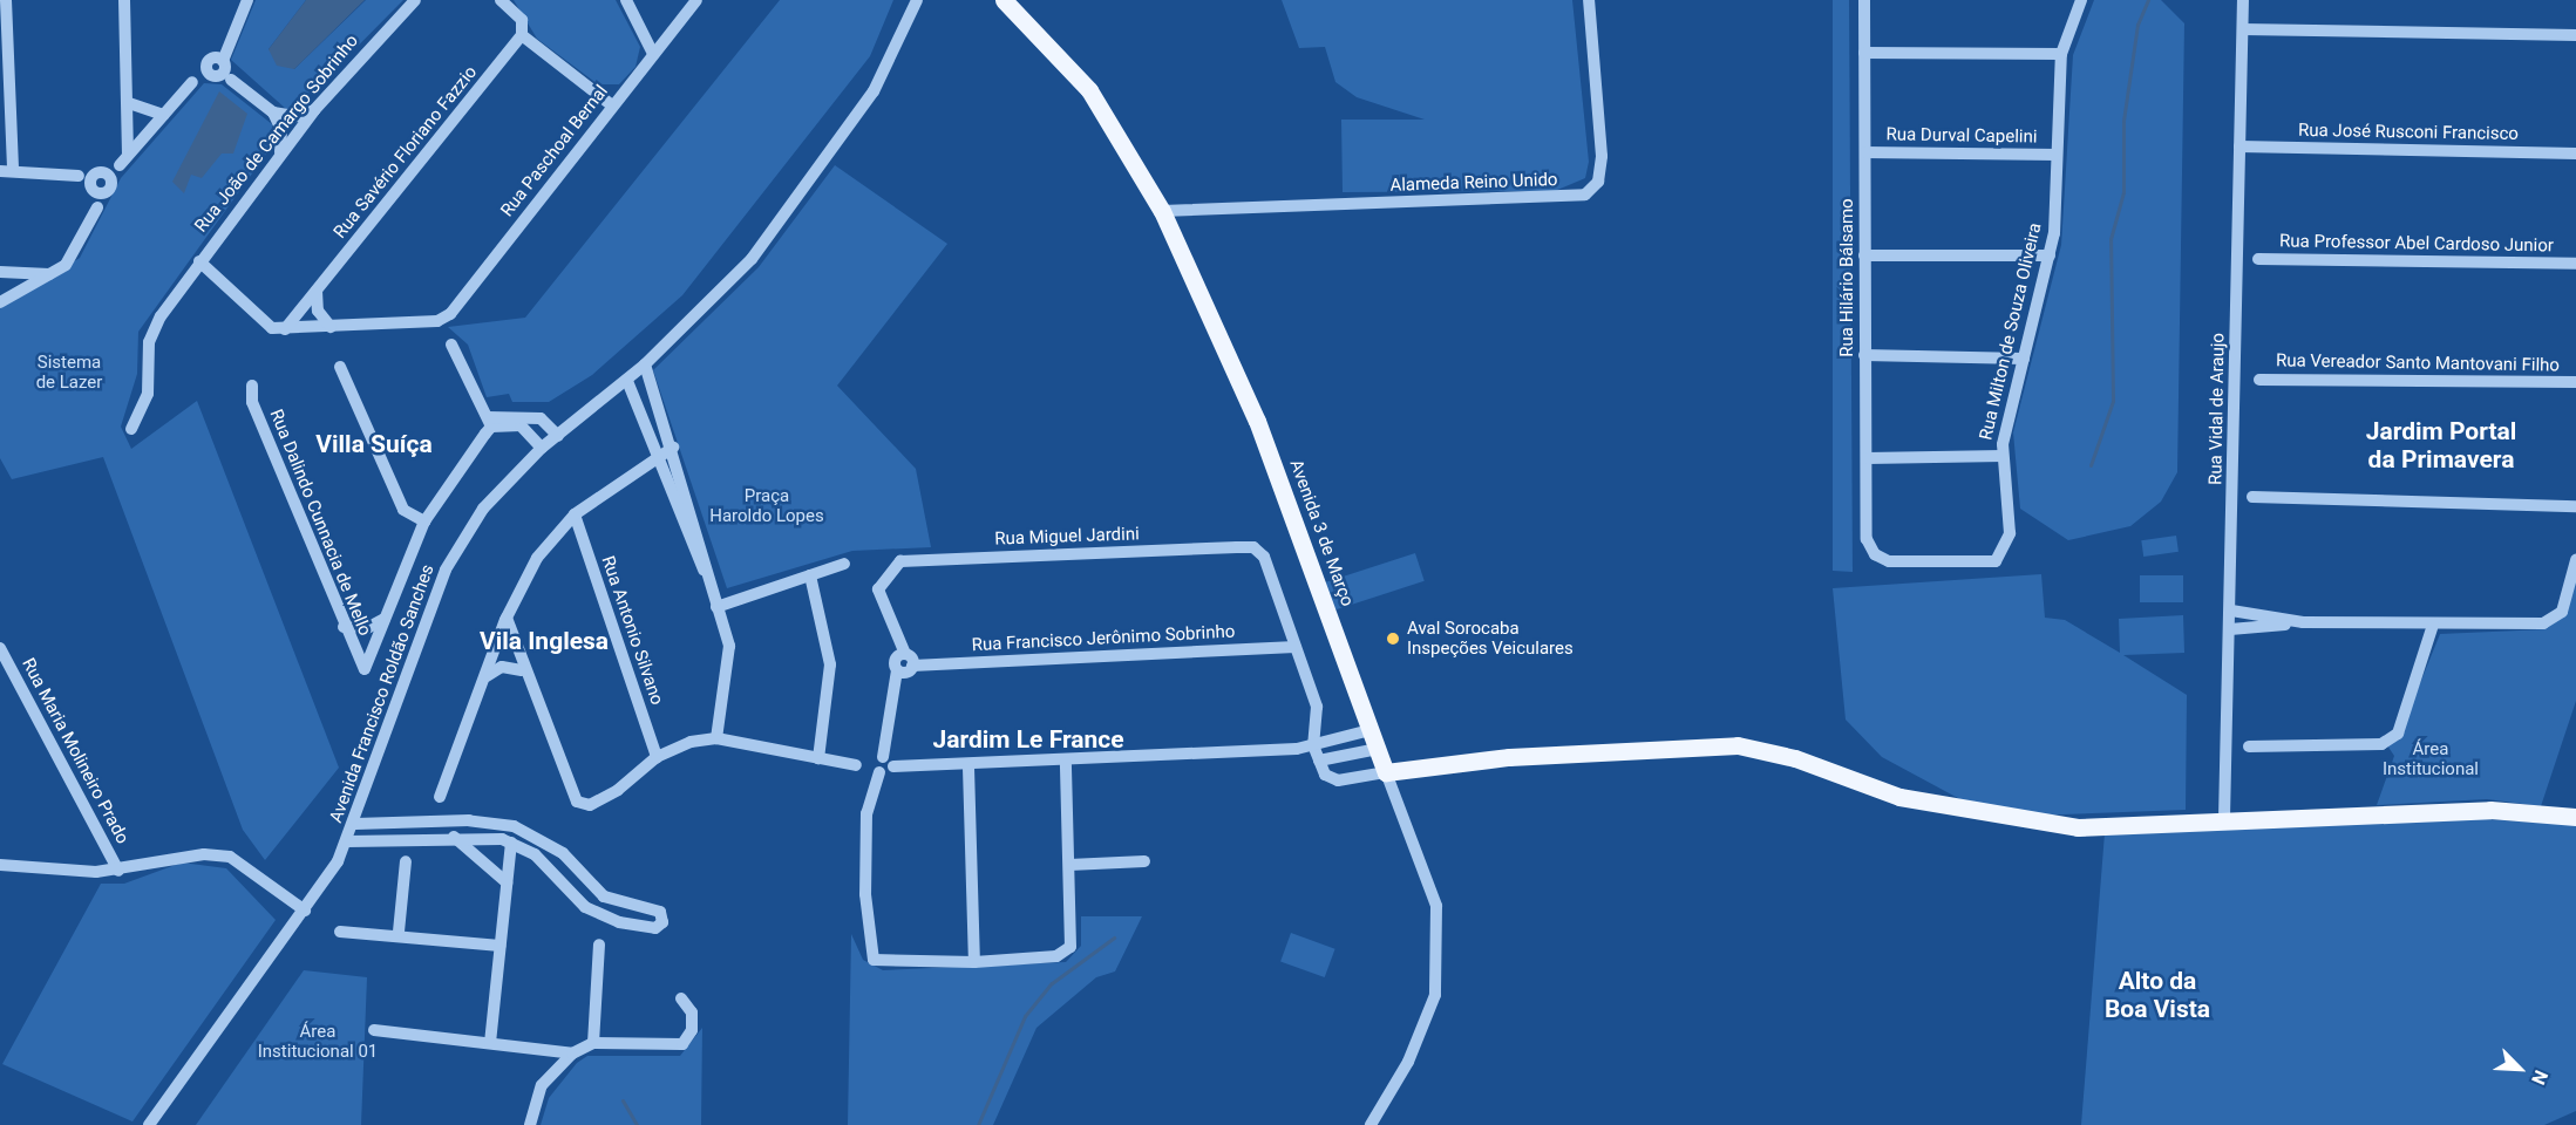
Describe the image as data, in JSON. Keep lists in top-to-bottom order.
{
  "streets": {
    "main road": ["Avenida 3 de Março"],
    "street": [
      "Rua José Rusconi Francisco",
      "Rua João de Camargo Sobrinho",
      "Rua Durval Capelini",
      "Rua Paschoal Bernal",
      "Rua Savério Floriano Fazzio",
      "Alameda Reino Unido",
      "Rua Professor Abel Cardoso Junior",
      "Rua Hilário Bálsamo",
      "Rua Milton de Souza Oliveira",
      "Rua Vereador Santo Mantovani Filho",
      "Rua Vidal de Araujo",
      "Rua Dalindo Cunnacia de Mello",
      "Rua Miguel Jardini",
      "Rua Antonio Silvano",
      "Rua Francisco Jerônimo Sobrinho",
      "Avenida Francisco Roldão Sanches",
      "Rua Maria Molineiro Prado"
    ]
  },
  "crossings": [
    ["Rua José Rusconi Francisco", "Rua Vidal de Araujo"],
    ["Rua Durval Capelini", "Rua Hilário Bálsamo"],
    ["Rua Durval Capelini", "Rua Milton de Souza Oliveira"],
    ["Alameda Reino Unido", "Avenida 3 de Março"],
    ["Rua Hilário Bálsamo", "Rua Milton de Souza Oliveira"],
    ["Rua Miguel Jardini", "Rua Francisco Jerônimo Sobrinho"]
  ],
  "districts": [
    "Jardim Portal da Primavera",
    "Villa Suíça",
    "Vila Inglesa",
    "Jardim Le France",
    "Alto da Boa Vista"
  ],
  "parks": [
    "Sistema de Lazer",
    "Praça Haroldo Lopes",
    "Área Institucional",
    "Área Institucional 01"
  ],
  "places": ["Aval Sorocaba Inspeções Veiculares"],
  "north": "bottom right"
}
